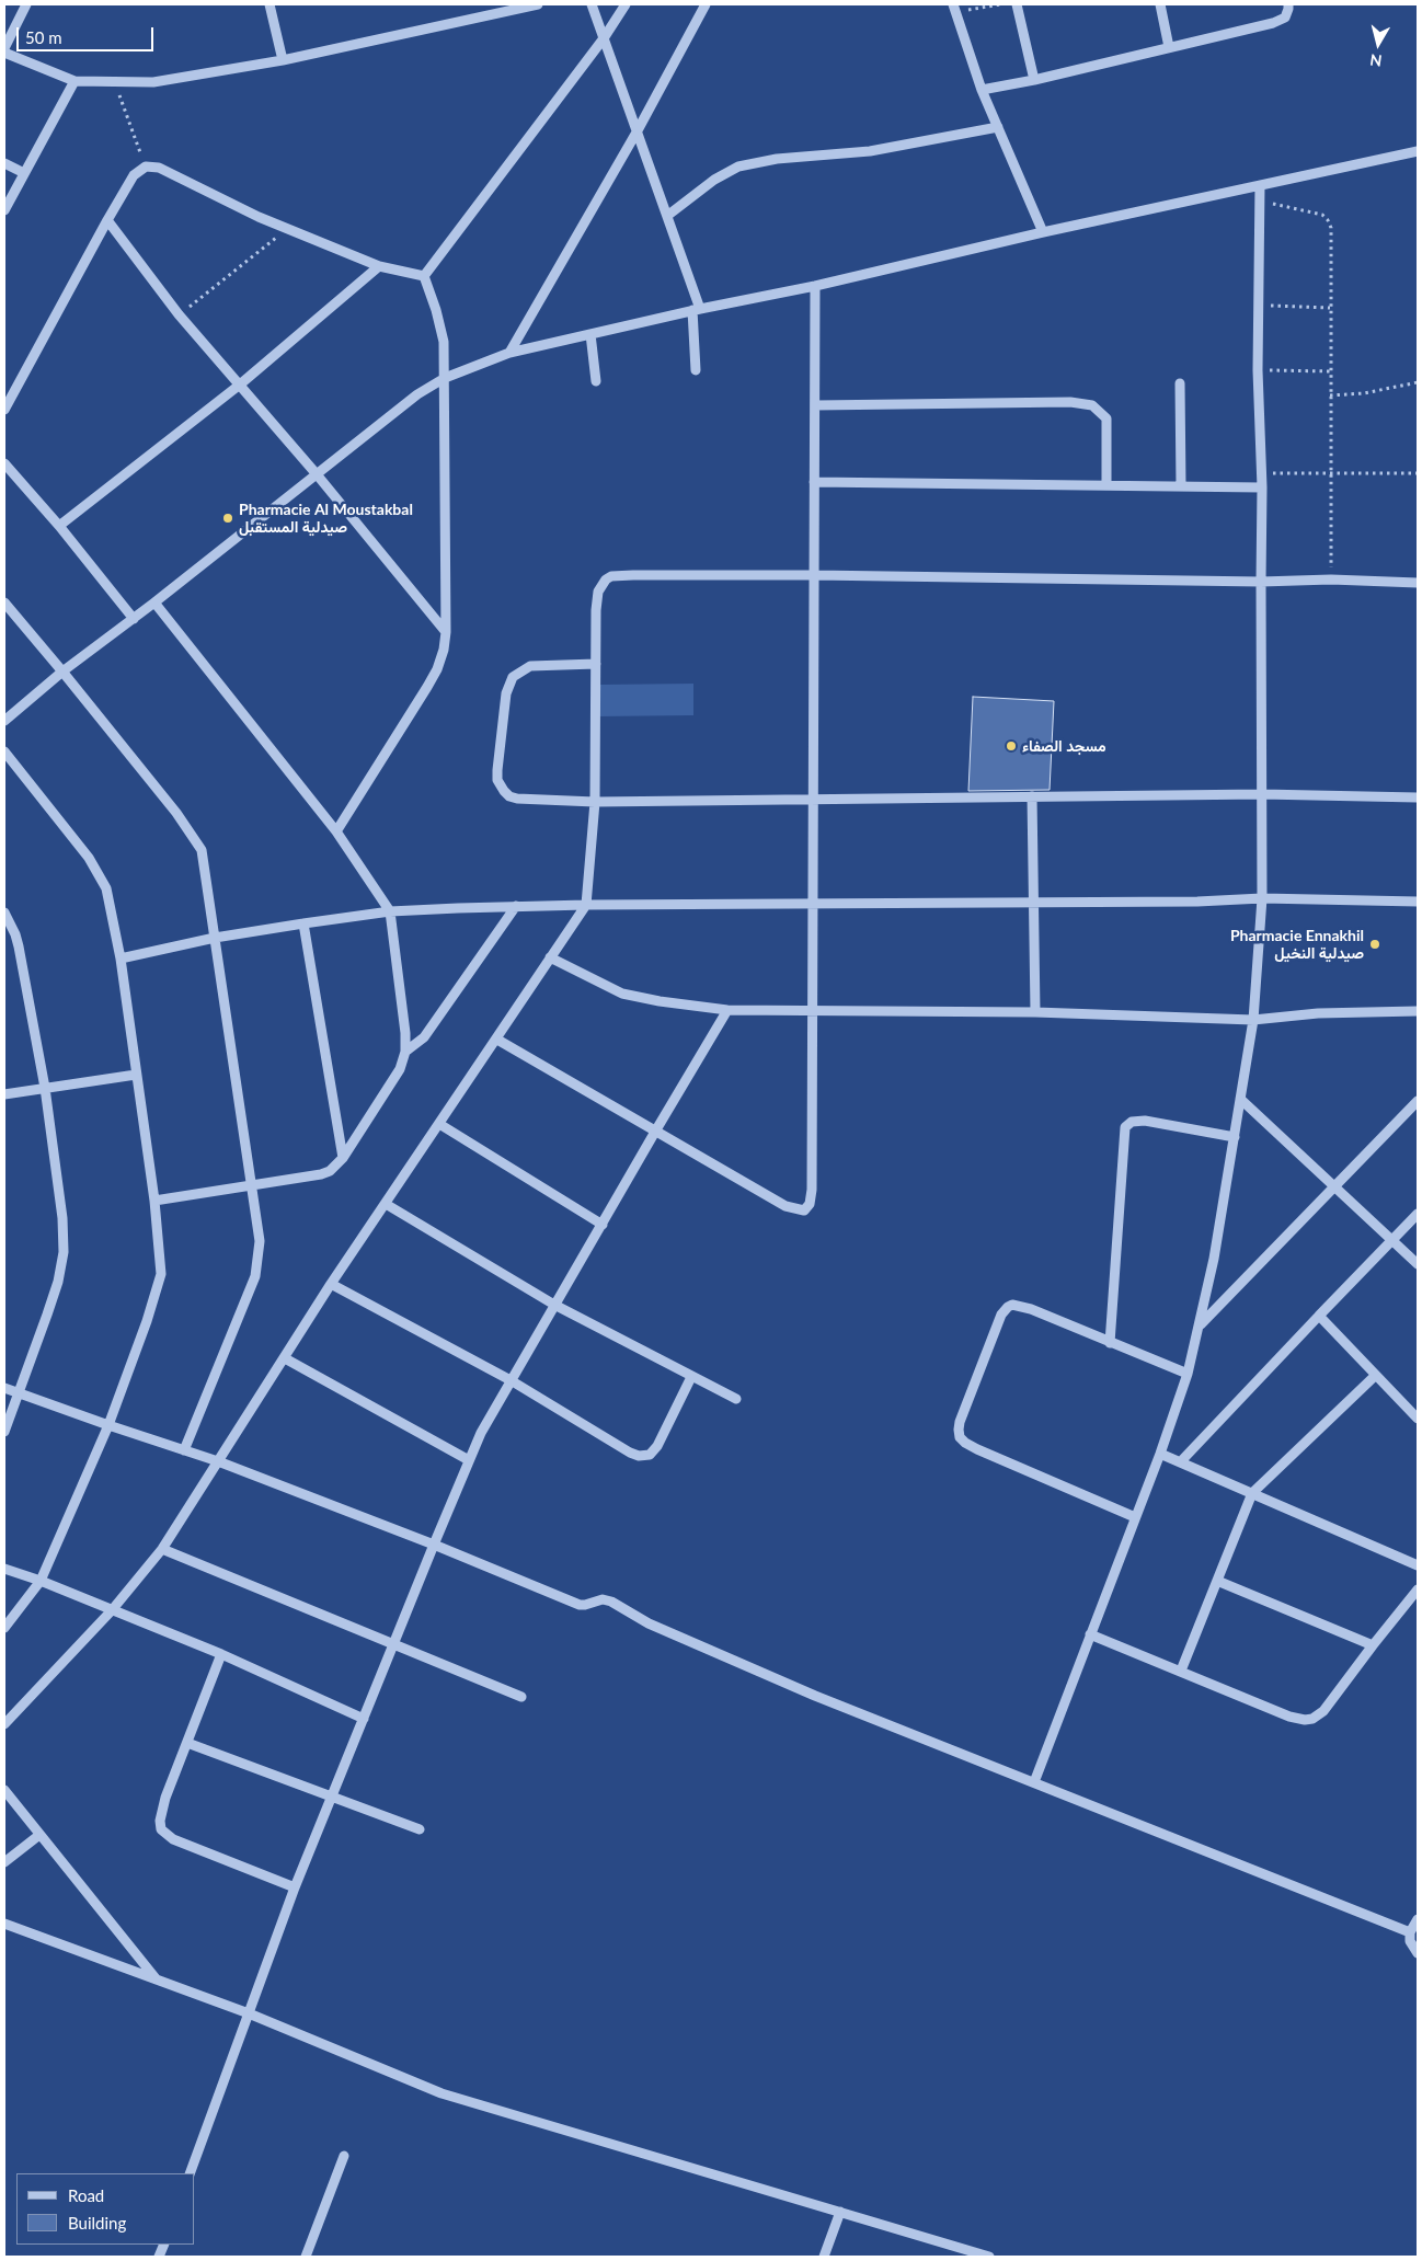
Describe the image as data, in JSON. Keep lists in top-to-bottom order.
{
  "places": ["Pharmacie Al Moustakbal صيدلية المستقبل", "مسجد الصفاء", "Pharmacie Ennakhil صيدلية النخيل"],
  "legend": ["Road", "Building"],
  "scale_bar": "50 m",
  "north": "bottom"
}
